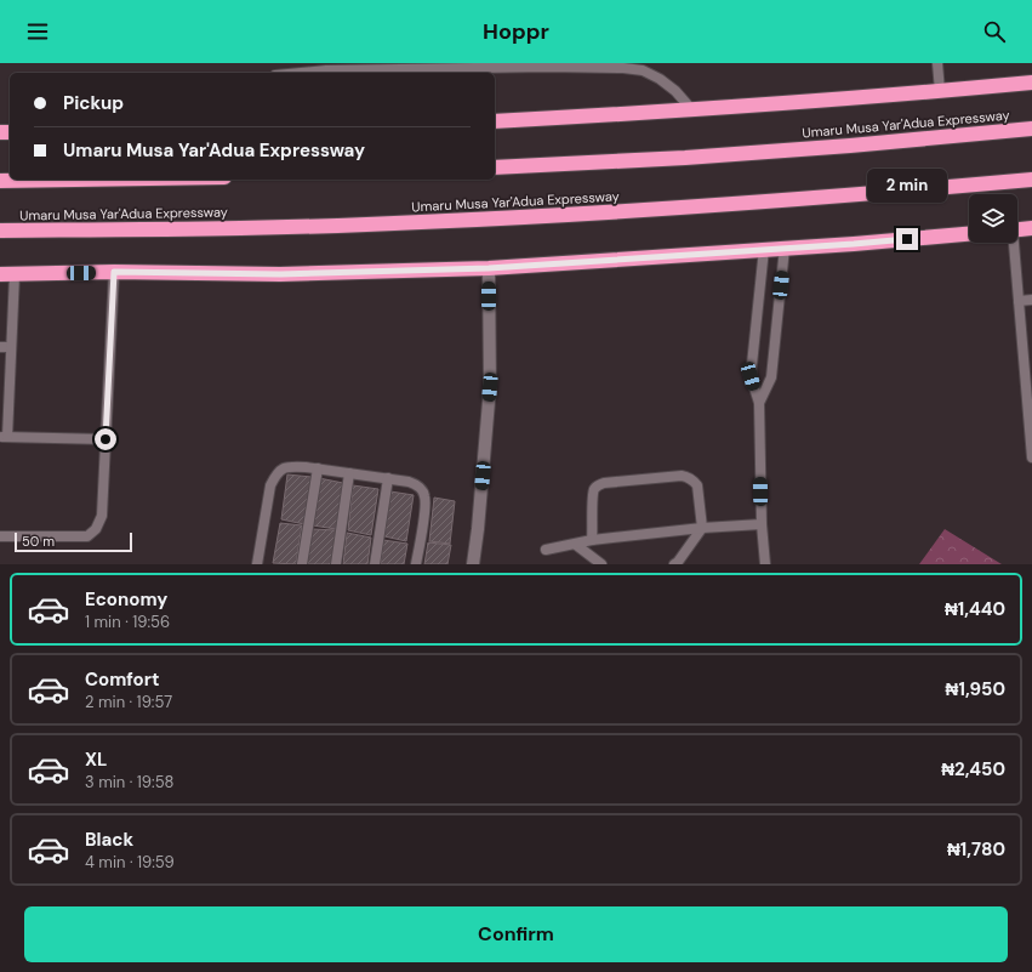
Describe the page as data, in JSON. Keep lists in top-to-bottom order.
{
  "streets": {
    "highway": ["Umaru Musa Yar'Adua Expressway"]
  },
  "scale_bar": "50 m",
  "page": {
    "header": "Hoppr",
    "banner": ["Pickup", "Umaru Musa Yar'Adua Expressway"],
    "bubble": "2 min",
    "scale": "50 m",
    "list": [
      {
        "name": "Economy",
        "note": "1 min · 19:56",
        "value": "₦1,440"
      },
      {
        "name": "Comfort",
        "note": "2 min · 19:57",
        "value": "₦1,950"
      },
      {
        "name": "XL",
        "note": "3 min · 19:58",
        "value": "₦2,450"
      },
      {
        "name": "Black",
        "note": "4 min · 19:59",
        "value": "₦1,780"
      }
    ],
    "buttons": "Confirm"
  }
}
